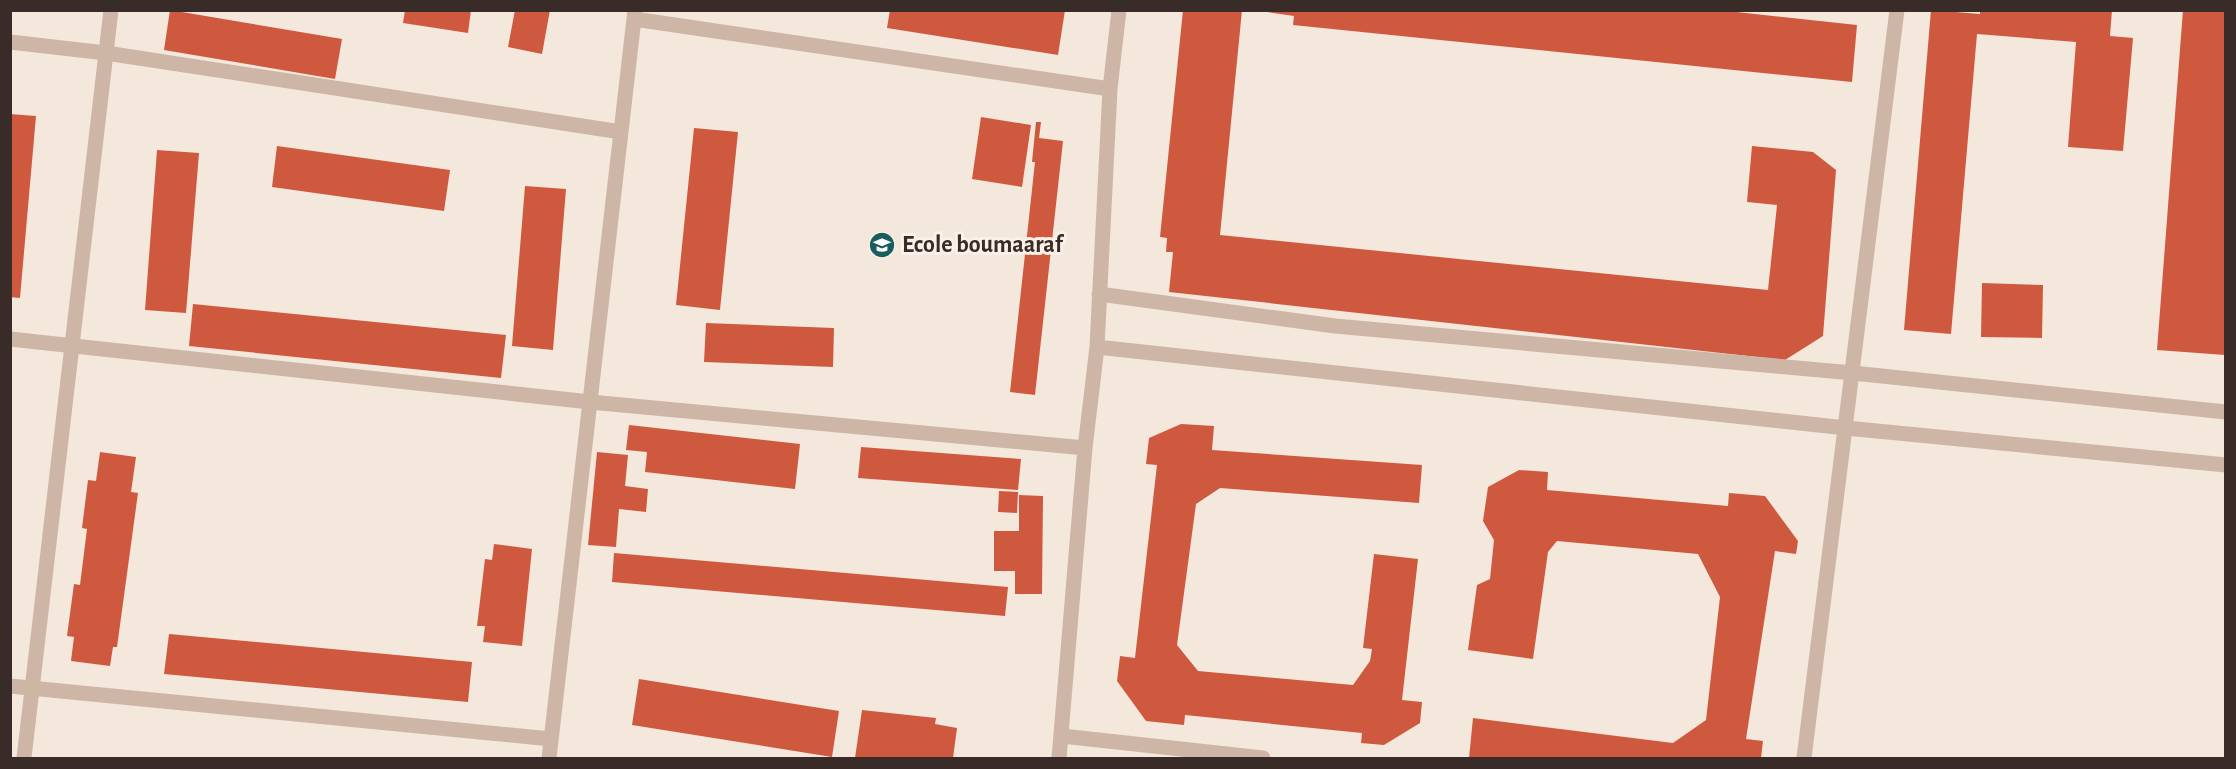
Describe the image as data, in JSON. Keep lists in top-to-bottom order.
{
  "places": {
    "school or university": ["Ecole boumaaraf"]
  }
}
